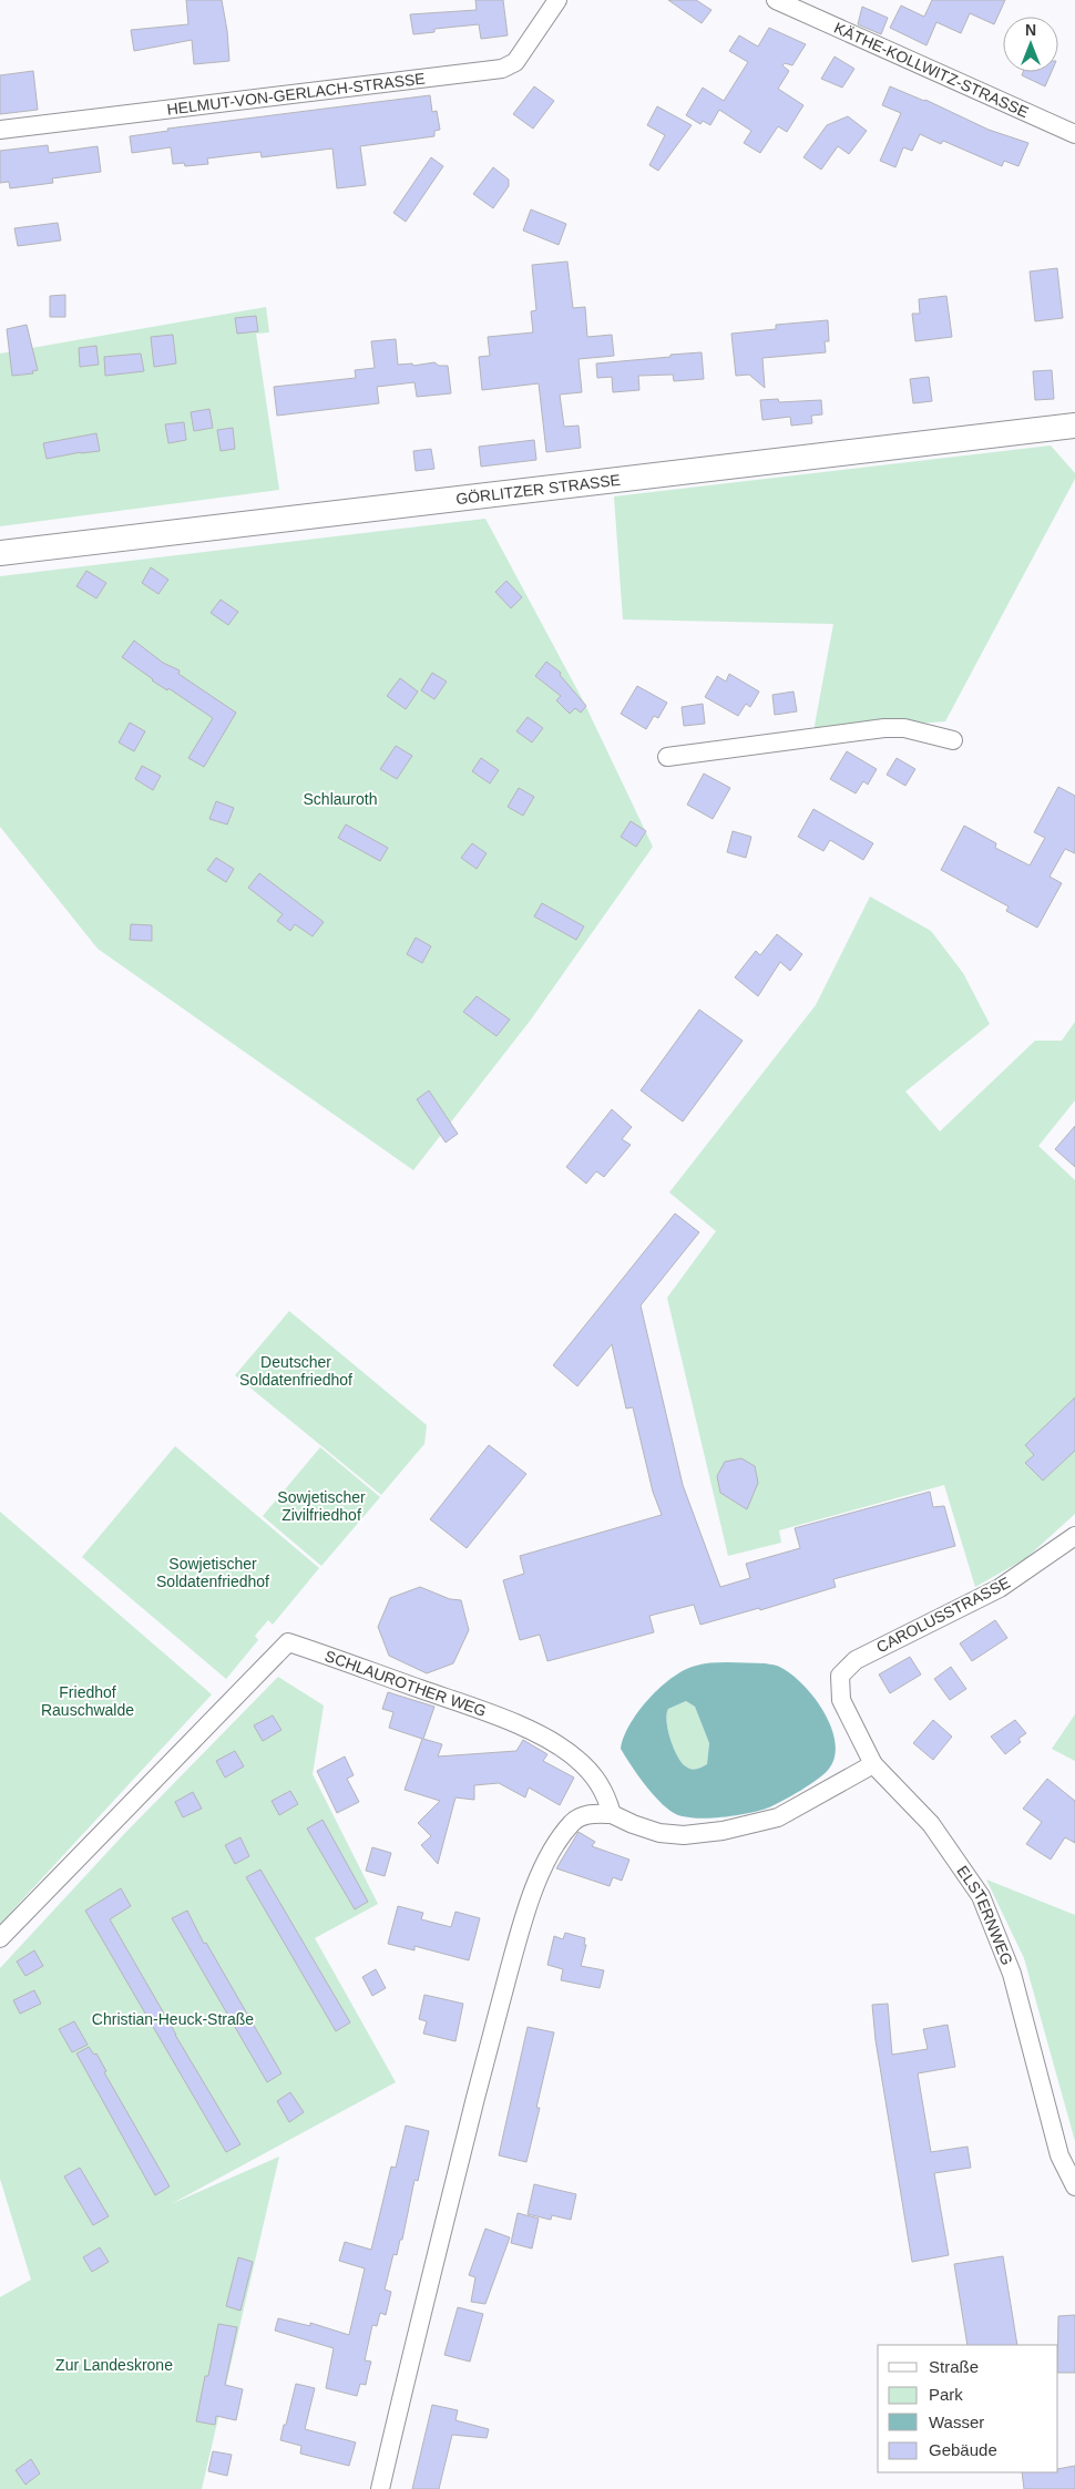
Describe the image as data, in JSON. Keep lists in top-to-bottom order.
{
  "streets": {
    "street": [
      "KÄTHE-KOLLWITZ-STRASSE",
      "HELMUT-VON-GERLACH-STRASSE",
      "GÖRLITZER STRASSE",
      "CAROLUSSTRASSE",
      "SCHLAUROTHER WEG",
      "ELSTERNWEG"
    ]
  },
  "crossings": [
    ["CAROLUSSTRASSE", "ELSTERNWEG"]
  ],
  "parks": [
    "Schlauroth",
    "Deutscher Soldatenfriedhof",
    "Sowjetischer Zivilfriedhof",
    "Sowjetischer Soldatenfriedhof",
    "Friedhof Rauschwalde",
    "Christian-Heuck-Straße",
    "Zur Landeskrone"
  ],
  "legend": [
    "Straße",
    "Park",
    "Wasser",
    "Gebäude"
  ],
  "north": "top"
}
